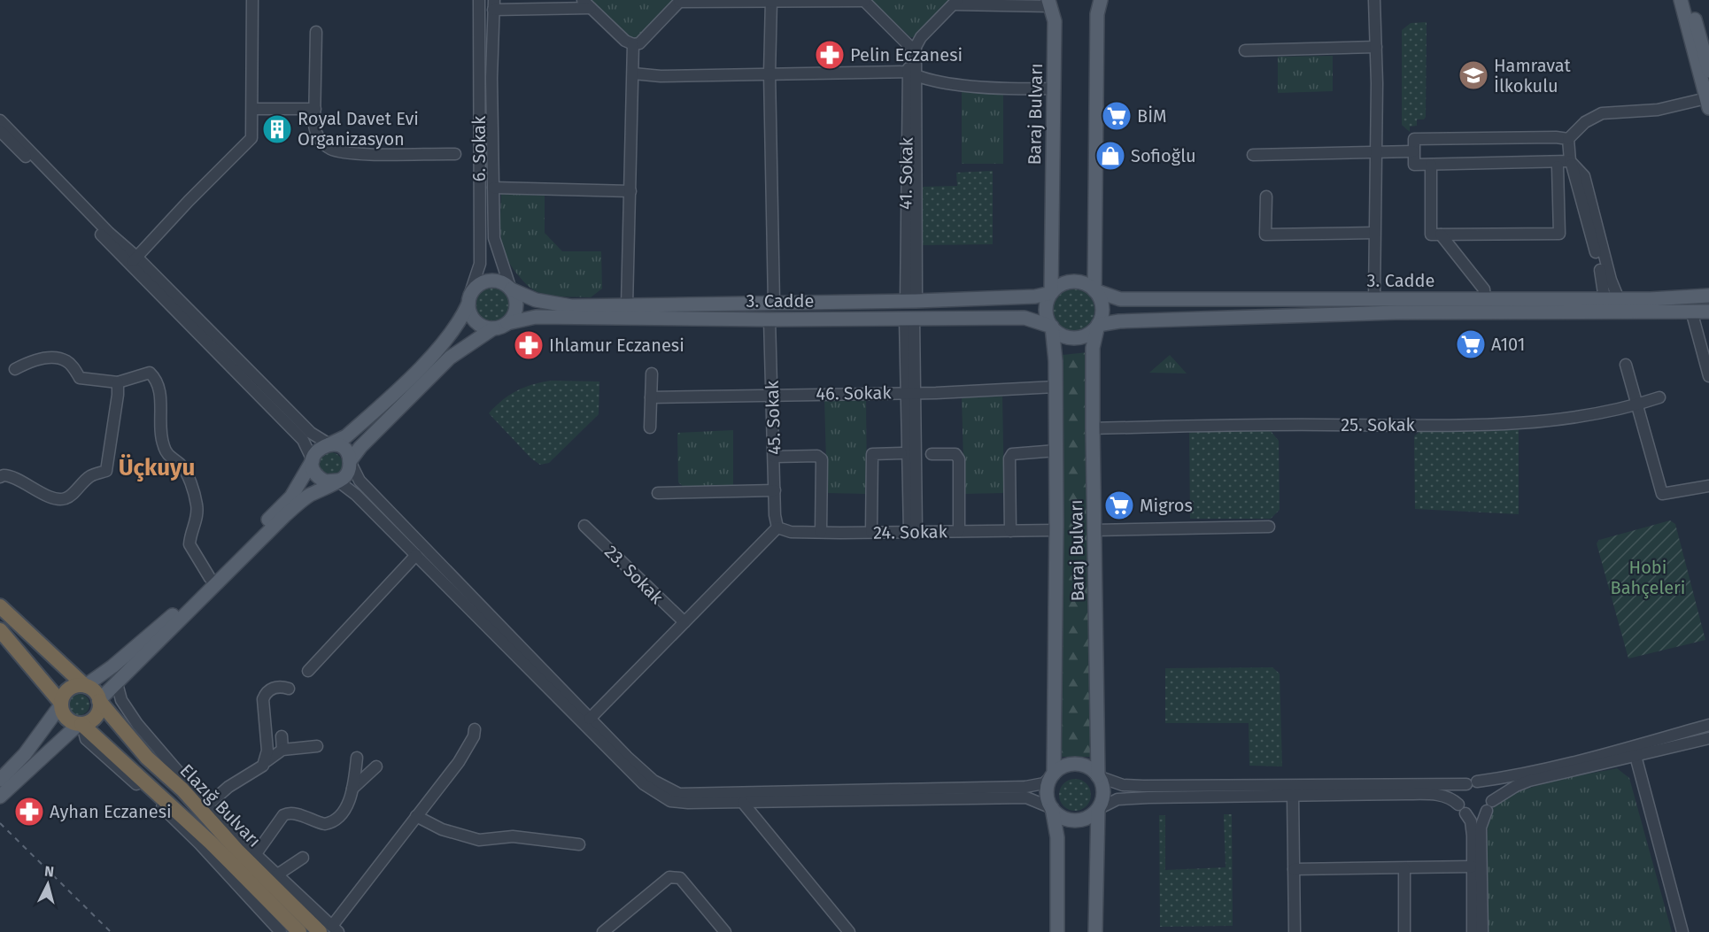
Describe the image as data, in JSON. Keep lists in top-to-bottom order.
{
  "streets": {
    "highway": ["Elazığ Bulvarı"],
    "main road": ["Baraj Bulvarı", "3. Cadde"],
    "street": [
      "6. Sokak",
      "41. Sokak",
      "46. Sokak",
      "45. Sokak",
      "25. Sokak",
      "24. Sokak",
      "23. Sokak"
    ]
  },
  "crossings": [
    ["Baraj Bulvarı", "3. Cadde"],
    ["Baraj Bulvarı", "46. Sokak"],
    ["Baraj Bulvarı", "25. Sokak"],
    ["Baraj Bulvarı", "24. Sokak"],
    ["6. Sokak", "3. Cadde"],
    ["41. Sokak", "3. Cadde"],
    ["3. Cadde", "45. Sokak"],
    ["46. Sokak", "45. Sokak"],
    ["45. Sokak", "24. Sokak"]
  ],
  "districts": ["Üçkuyu"],
  "parks": ["Hobi Bahçeleri"],
  "places": {
    "pharmacy": ["Pelin Eczanesi", "Ihlamur Eczanesi", "Ayhan Eczanesi"],
    "school or university": ["Hamravat İlkokulu"],
    "supermarket": ["BİM", "A101", "Migros"],
    "building": ["Royal Davet Evi Organizasyon"],
    "shop": ["Sofioğlu"]
  },
  "north": "top"
}
